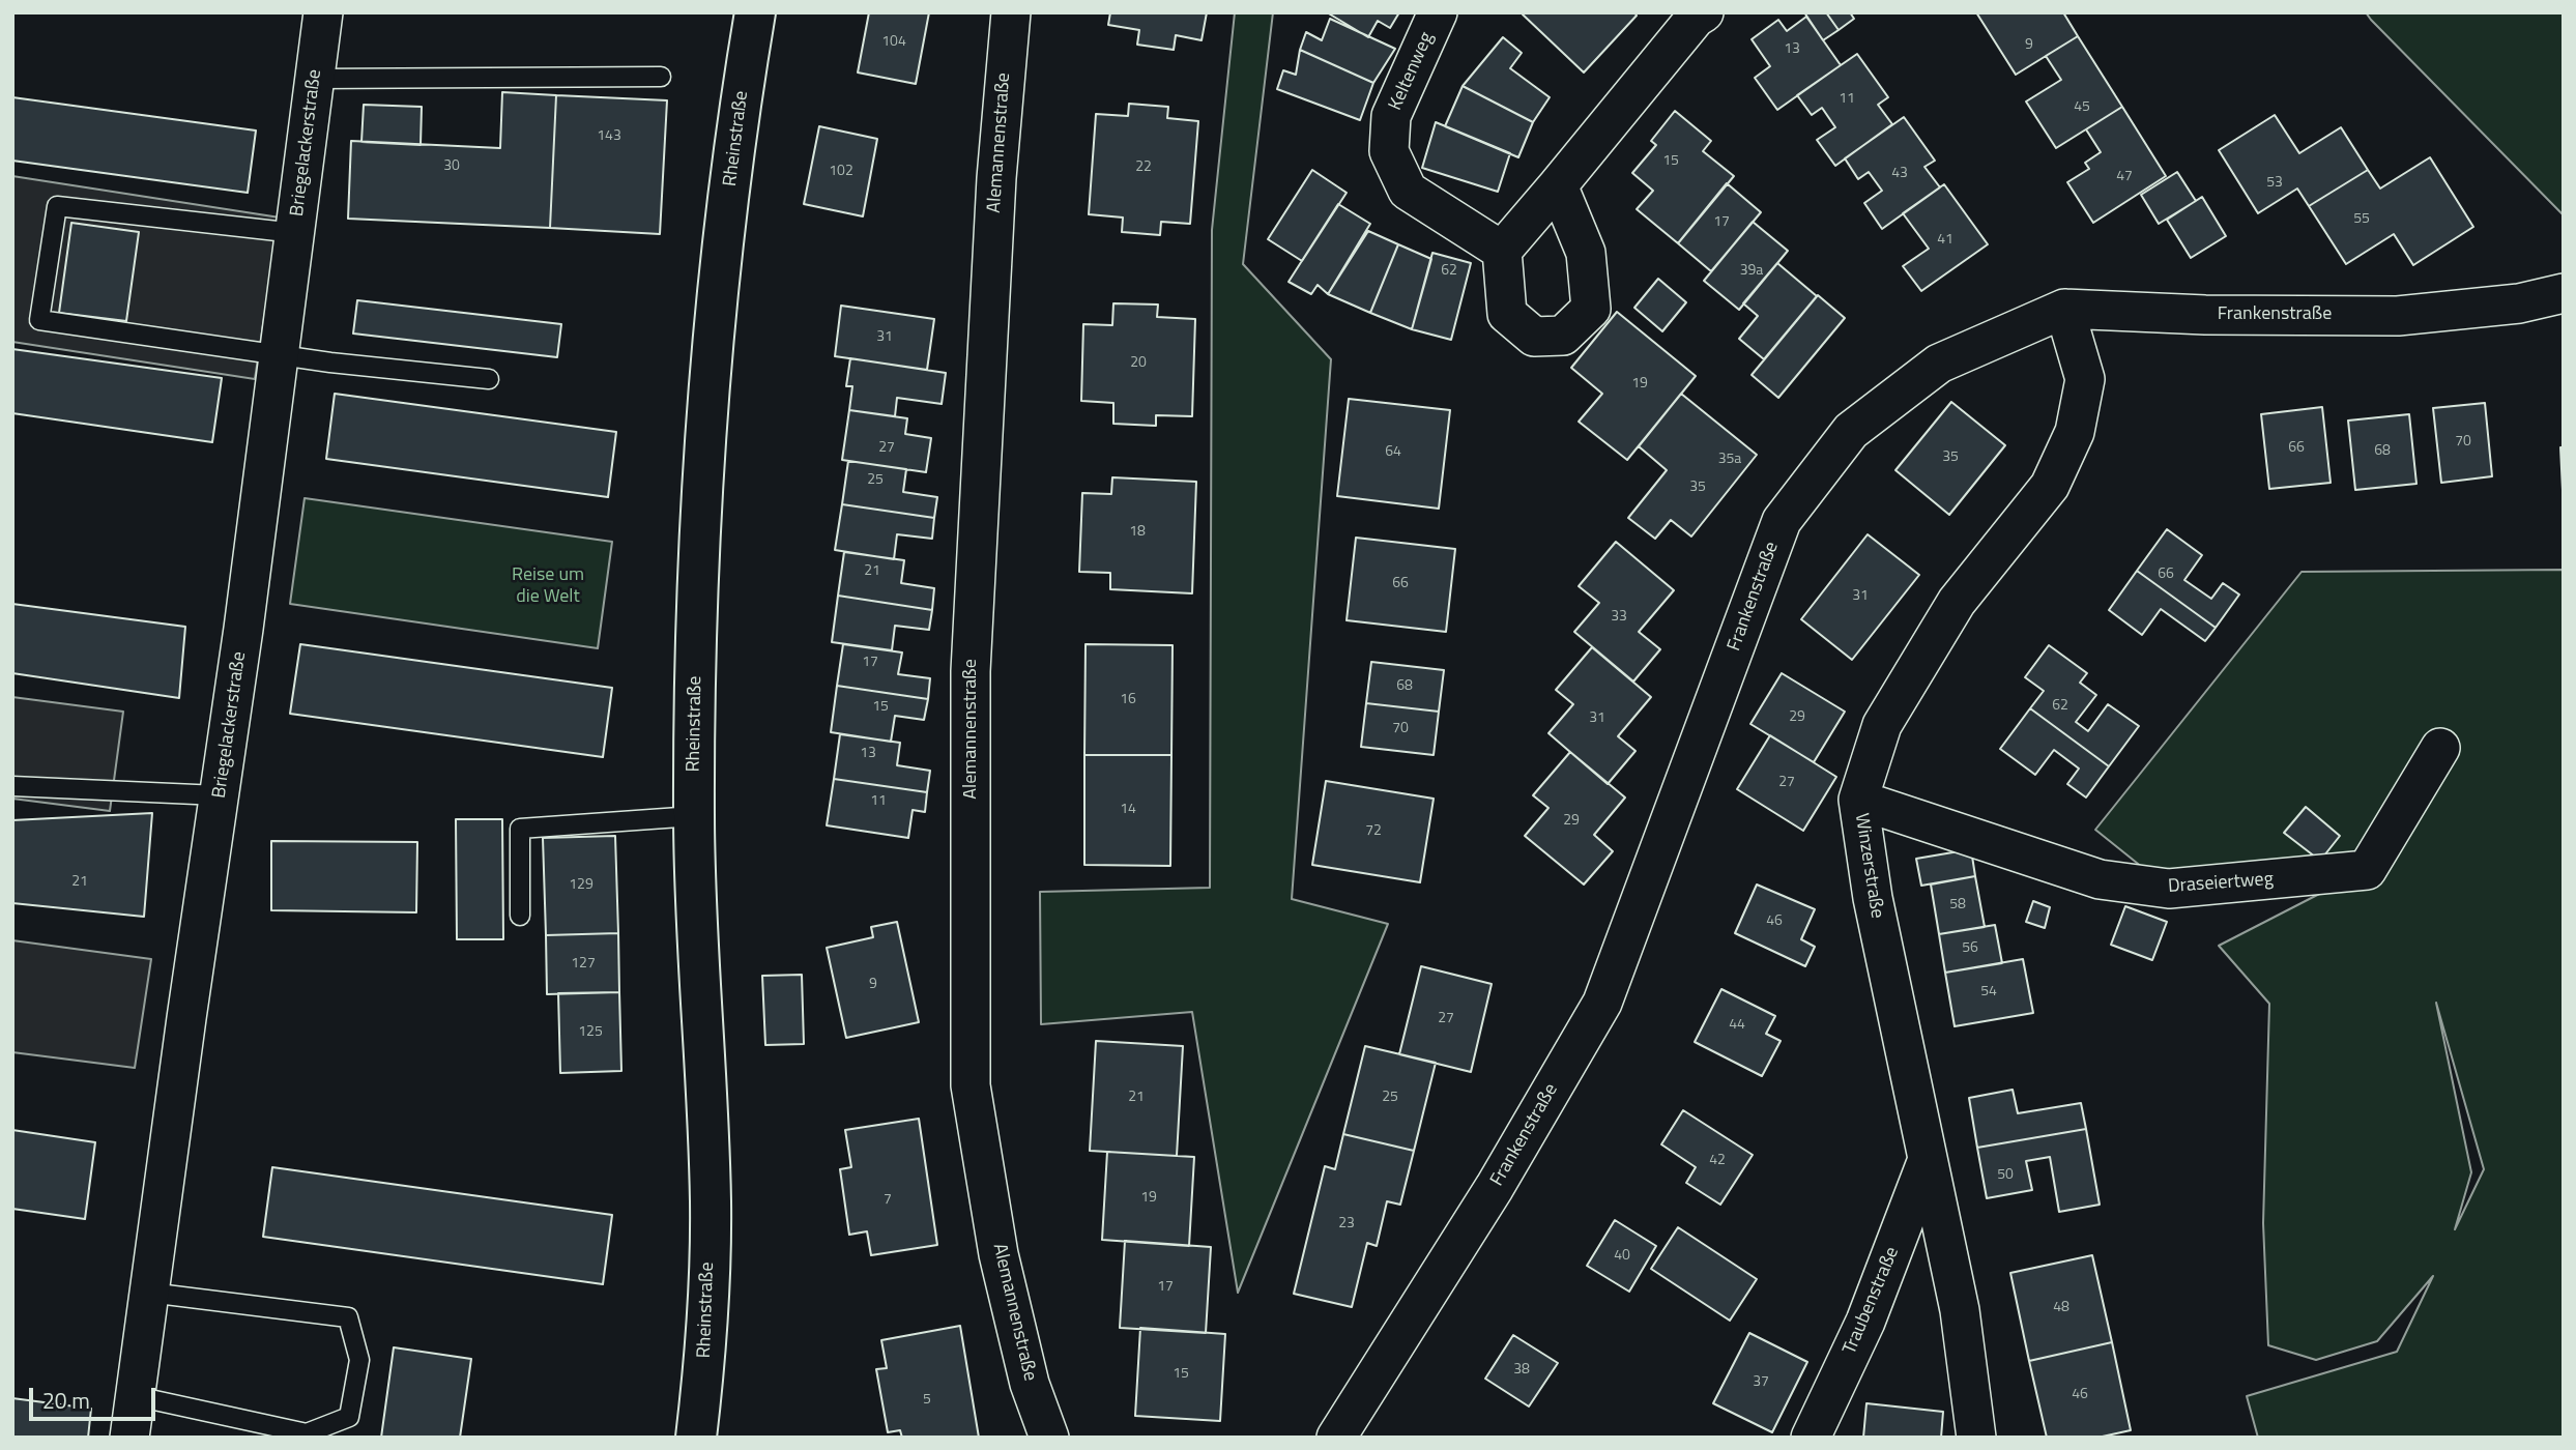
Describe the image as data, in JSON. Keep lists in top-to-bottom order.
{
  "streets": {
    "street": [
      "Keltenweg",
      "Rheinstraße",
      "Briegelackerstraße",
      "Alemannenstraße",
      "Frankenstraße",
      "Winzerstraße",
      "Draseiertweg",
      "Traubenstraße"
    ]
  },
  "crossings": [
    ["Frankenstraße", "Winzerstraße"],
    ["Winzerstraße", "Draseiertweg"],
    ["Winzerstraße", "Traubenstraße"]
  ],
  "parks": ["Reise um die Welt"],
  "house_numbers": [
    "104",
    "9",
    "13",
    "11",
    "45",
    "143",
    "15",
    "30",
    "22",
    "102",
    "43",
    "47",
    "53",
    "55",
    "17",
    "41",
    "62",
    "39a",
    "31",
    "20",
    "19",
    "70",
    "27",
    "66",
    "68",
    "64",
    "35",
    "35a",
    "25",
    "35",
    "18",
    "21",
    "66",
    "66",
    "31",
    "33",
    "17",
    "68",
    "16",
    "62",
    "15",
    "29",
    "31",
    "70",
    "13",
    "27",
    "11",
    "14",
    "29",
    "72",
    "21",
    "129",
    "58",
    "46",
    "56",
    "127",
    "9",
    "54",
    "27",
    "44",
    "125",
    "21",
    "25",
    "42",
    "50",
    "19",
    "7",
    "23",
    "40",
    "17",
    "48",
    "38",
    "15",
    "37",
    "46",
    "5"
  ],
  "scale_bar": "20 m"
}
